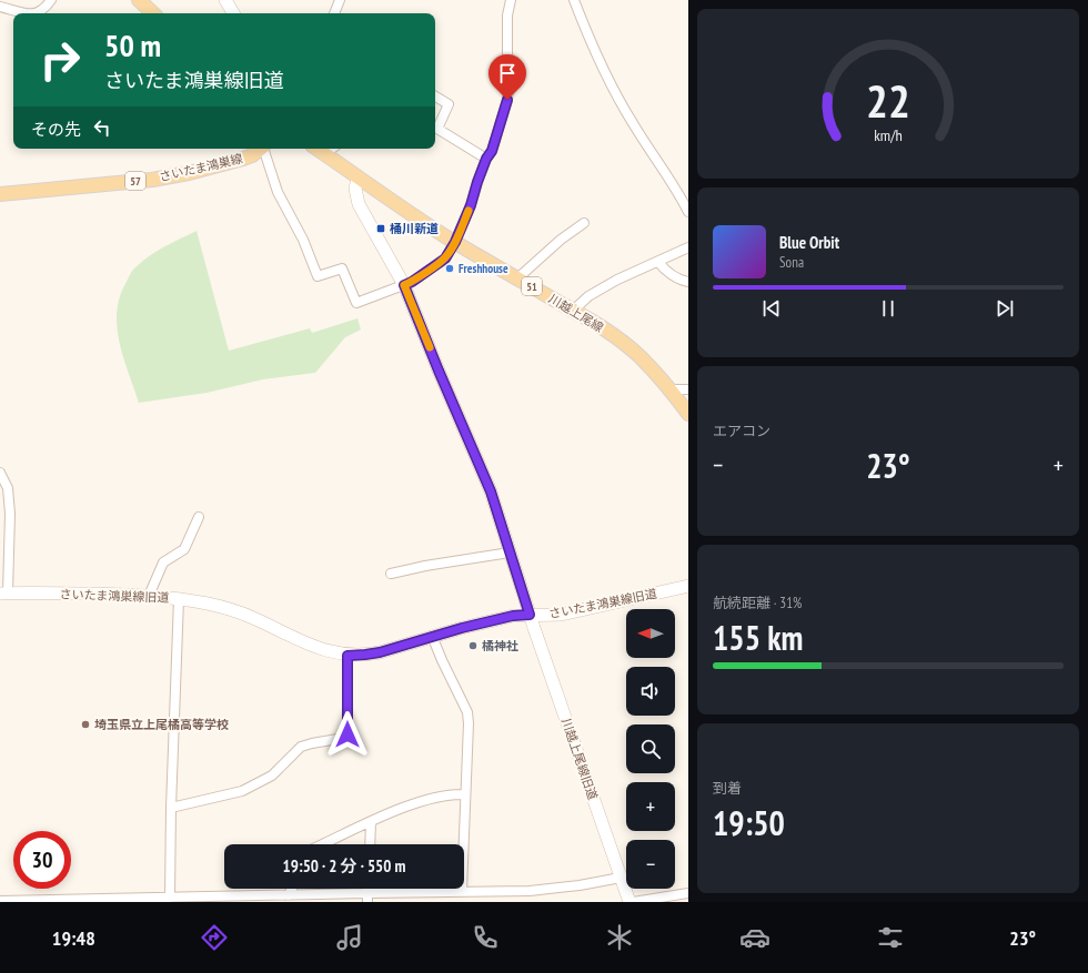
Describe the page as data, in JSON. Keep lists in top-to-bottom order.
{
  "streets": {
    "main road": [
      "さいたま鴻巣線",
      "57",
      "51",
      "川越上尾線"
    ],
    "street": ["さいたま鴻巣線旧道", "川越上尾線旧道"]
  },
  "crossings": [
    ["さいたま鴻巣線旧道", "川越上尾線旧道"]
  ],
  "places": {
    "transit": ["桶川新道"],
    "other": ["Freshhouse", "橘神社", "埼玉県立上尾橘高等学校"]
  },
  "north": "left",
  "page": {
    "turn": ["50 m", "さいたま鴻巣線旧道"],
    "then": "その先",
    "song": ["Blue Orbit", "Sona"],
    "tile": [
      "エアコン",
      ["航続距離 · 31%", "155 km"],
      ["到着", "19:50"]
    ],
    "heat": ["−", "23°", "+"],
    "map_buttons": ["+", "−"],
    "limit": "30",
    "trip": "19:50 · 2 分 · 550 m",
    "tabs": ["19:48", "23°"],
    "gauge": ["22", "km/h"]
  }
}
